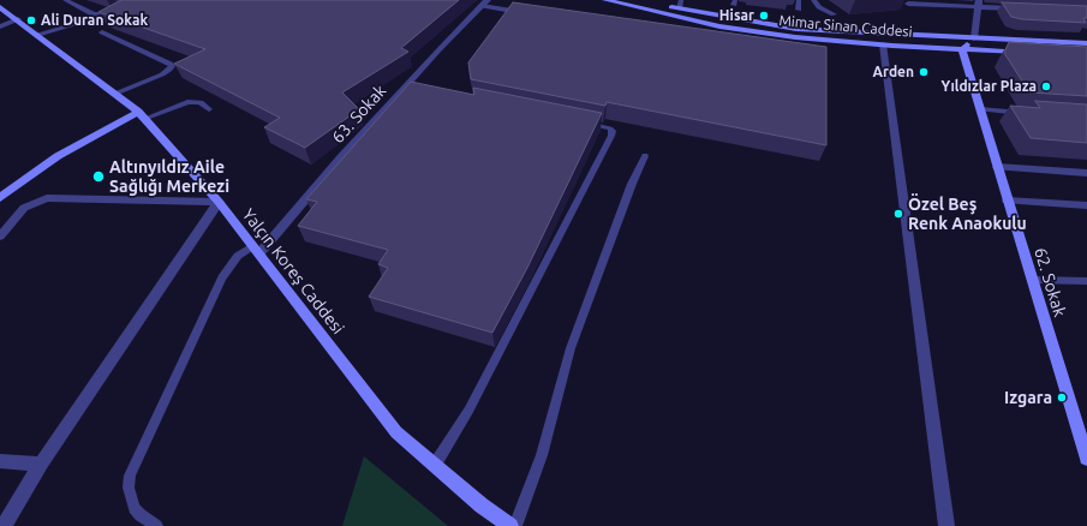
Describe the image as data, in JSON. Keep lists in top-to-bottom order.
{
  "streets": {
    "street": [
      "Mimar Sinan Caddesi",
      "63. Sokak",
      "Yalçın Koreş Caddesi",
      "62. Sokak"
    ]
  },
  "crossings": [
    ["Mimar Sinan Caddesi", "62. Sokak"],
    ["63. Sokak", "Yalçın Koreş Caddesi"]
  ],
  "places": [
    "Hisar",
    "Ali Duran Sokak",
    "Arden",
    "Yıldızlar Plaza",
    "Altınyıldız Aile Sağlığı Merkezi",
    "Özel Beş Renk Anaokulu",
    "Izgara"
  ]
}
